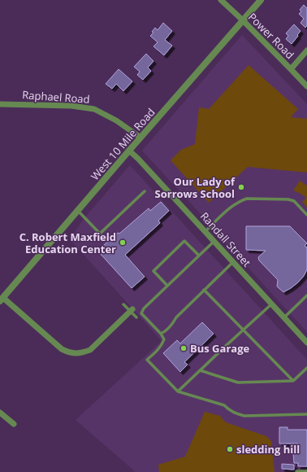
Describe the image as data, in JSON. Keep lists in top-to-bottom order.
{
  "streets": {
    "street": [
      "Power Road",
      "Raphael Road",
      "West 10 Mile Road",
      "Randall Street"
    ]
  },
  "crossings": [
    ["Power Road", "West 10 Mile Road"],
    ["Raphael Road", "West 10 Mile Road"],
    ["West 10 Mile Road", "Randall Street"]
  ],
  "places": [
    "Our Lady of Sorrows School",
    "C. Robert Maxfield Education Center",
    "Bus Garage",
    "sledding hill"
  ]
}
